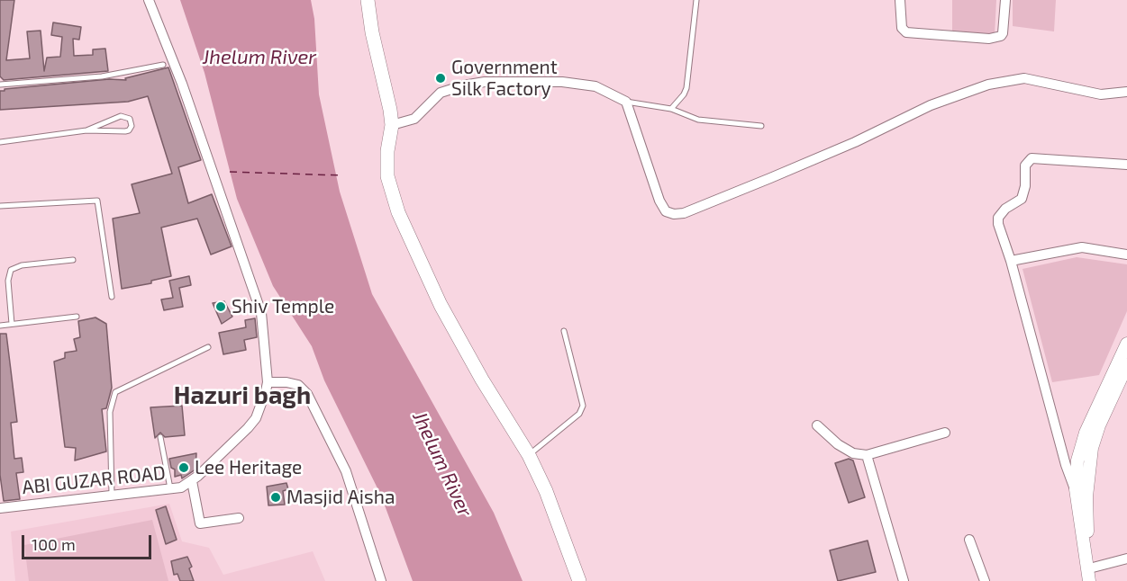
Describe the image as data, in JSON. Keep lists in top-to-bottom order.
{
  "streets": {
    "street": ["ABI GUZAR ROAD"]
  },
  "districts": ["Hazuri bagh"],
  "water": ["Jhelum River"],
  "places": [
    "Government Silk Factory",
    "Shiv Temple",
    "Lee Heritage",
    "Masjid Aisha"
  ],
  "scale_bar": "100 m"
}
